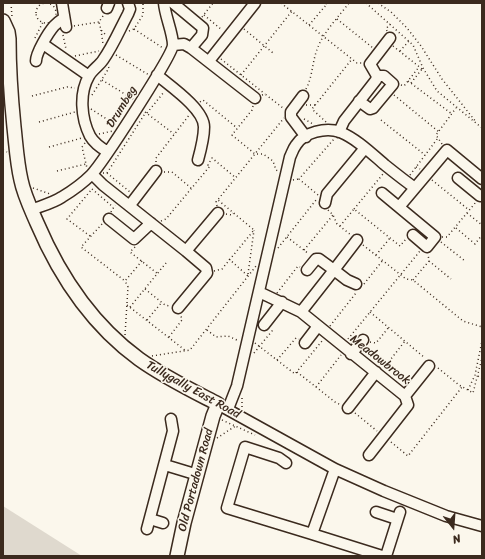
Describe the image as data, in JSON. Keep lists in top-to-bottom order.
{
  "streets": {
    "main road": ["Tullygally East Road", "Old Portadown Road"],
    "street": ["Drumbeg", "Meadowbrook"]
  },
  "crossings": [
    ["Drumbeg", "Tullygally East Road"],
    ["Tullygally East Road", "Old Portadown Road"]
  ],
  "north": "bottom"
}
